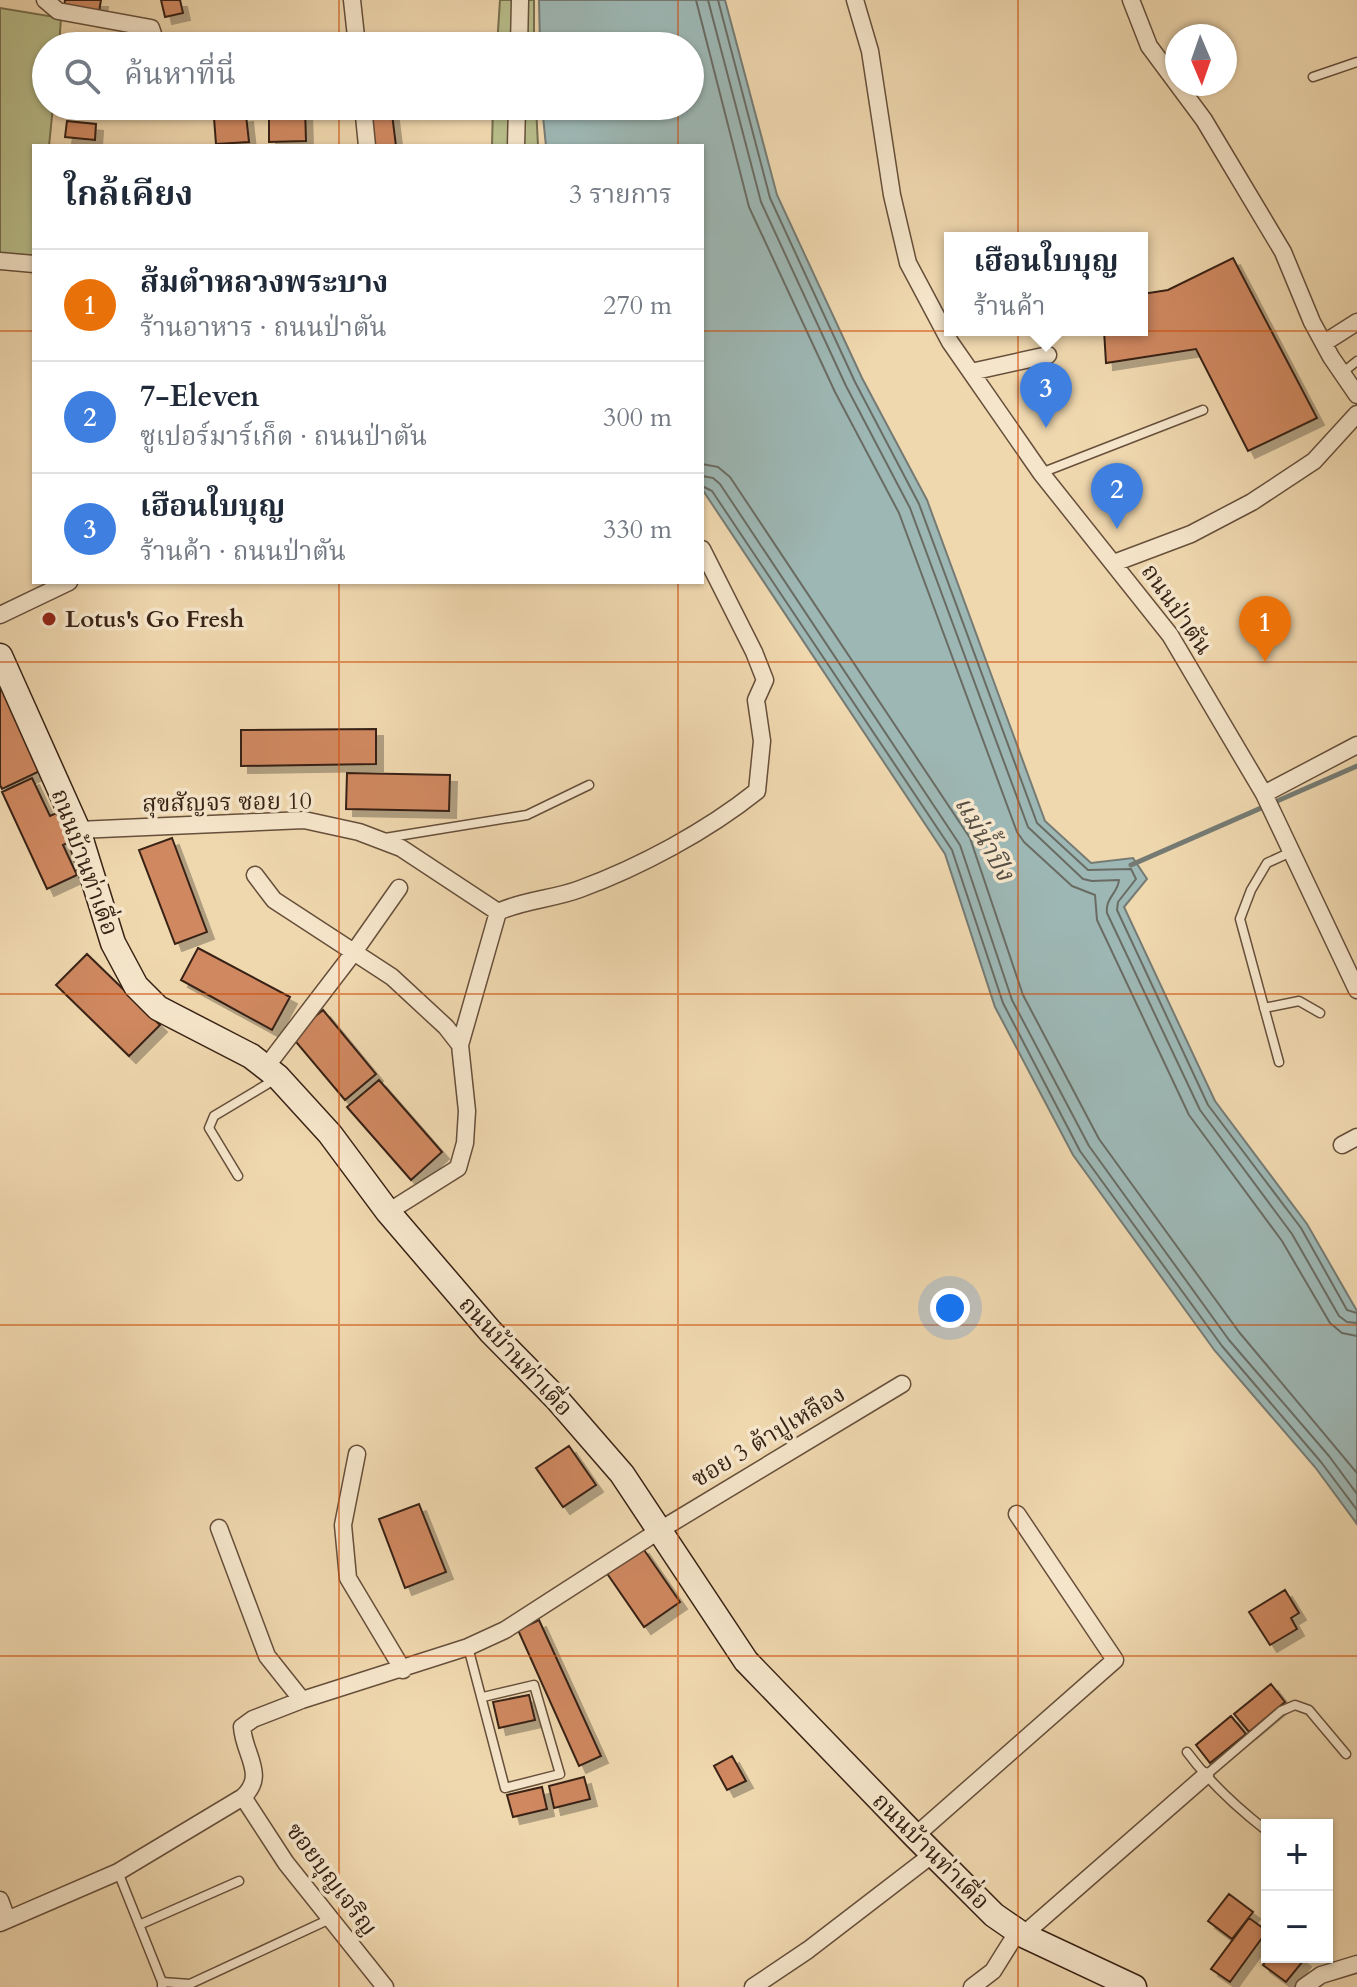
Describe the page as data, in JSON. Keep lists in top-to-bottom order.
{
  "streets": {
    "street": [
      "ถนนป่าตัน",
      "สุขสัญจร ซอย 10",
      "ถนนบ้านท่าเดื่อ",
      "ซอย 3 ต้าปูเหลือง",
      "ซอยบุญเจริญ"
    ]
  },
  "crossings": [
    ["สุขสัญจร ซอย 10", "ถนนบ้านท่าเดื่อ"],
    ["ถนนบ้านท่าเดื่อ", "ซอย 3 ต้าปูเหลือง"],
    ["ซอย 3 ต้าปูเหลือง", "ซอยบุญเจริญ"]
  ],
  "water": ["แม่น้ำปิง"],
  "places": ["Lotus's Go Fresh"],
  "north": "bottom",
  "page": {
    "search": "ค้นหาที่นี่",
    "heading": ["ใกล้เคียง", "3 รายการ"],
    "popup": ["เฮือนใบบุญ", "ร้านค้า"],
    "list": [
      {
        "mark": "1",
        "name": "ส้มตำหลวงพระบาง",
        "note": "ร้านอาหาร · ถนนป่าตัน",
        "value": "270 m"
      },
      {
        "mark": "2",
        "name": "7-Eleven",
        "note": "ซูเปอร์มาร์เก็ต · ถนนป่าตัน",
        "value": "300 m"
      },
      {
        "mark": "3",
        "name": "เฮือนใบบุญ",
        "note": "ร้านค้า · ถนนป่าตัน",
        "value": "330 m"
      }
    ],
    "pins": ["3", "2", "1"],
    "map_buttons": ["+", "−"]
  }
}
